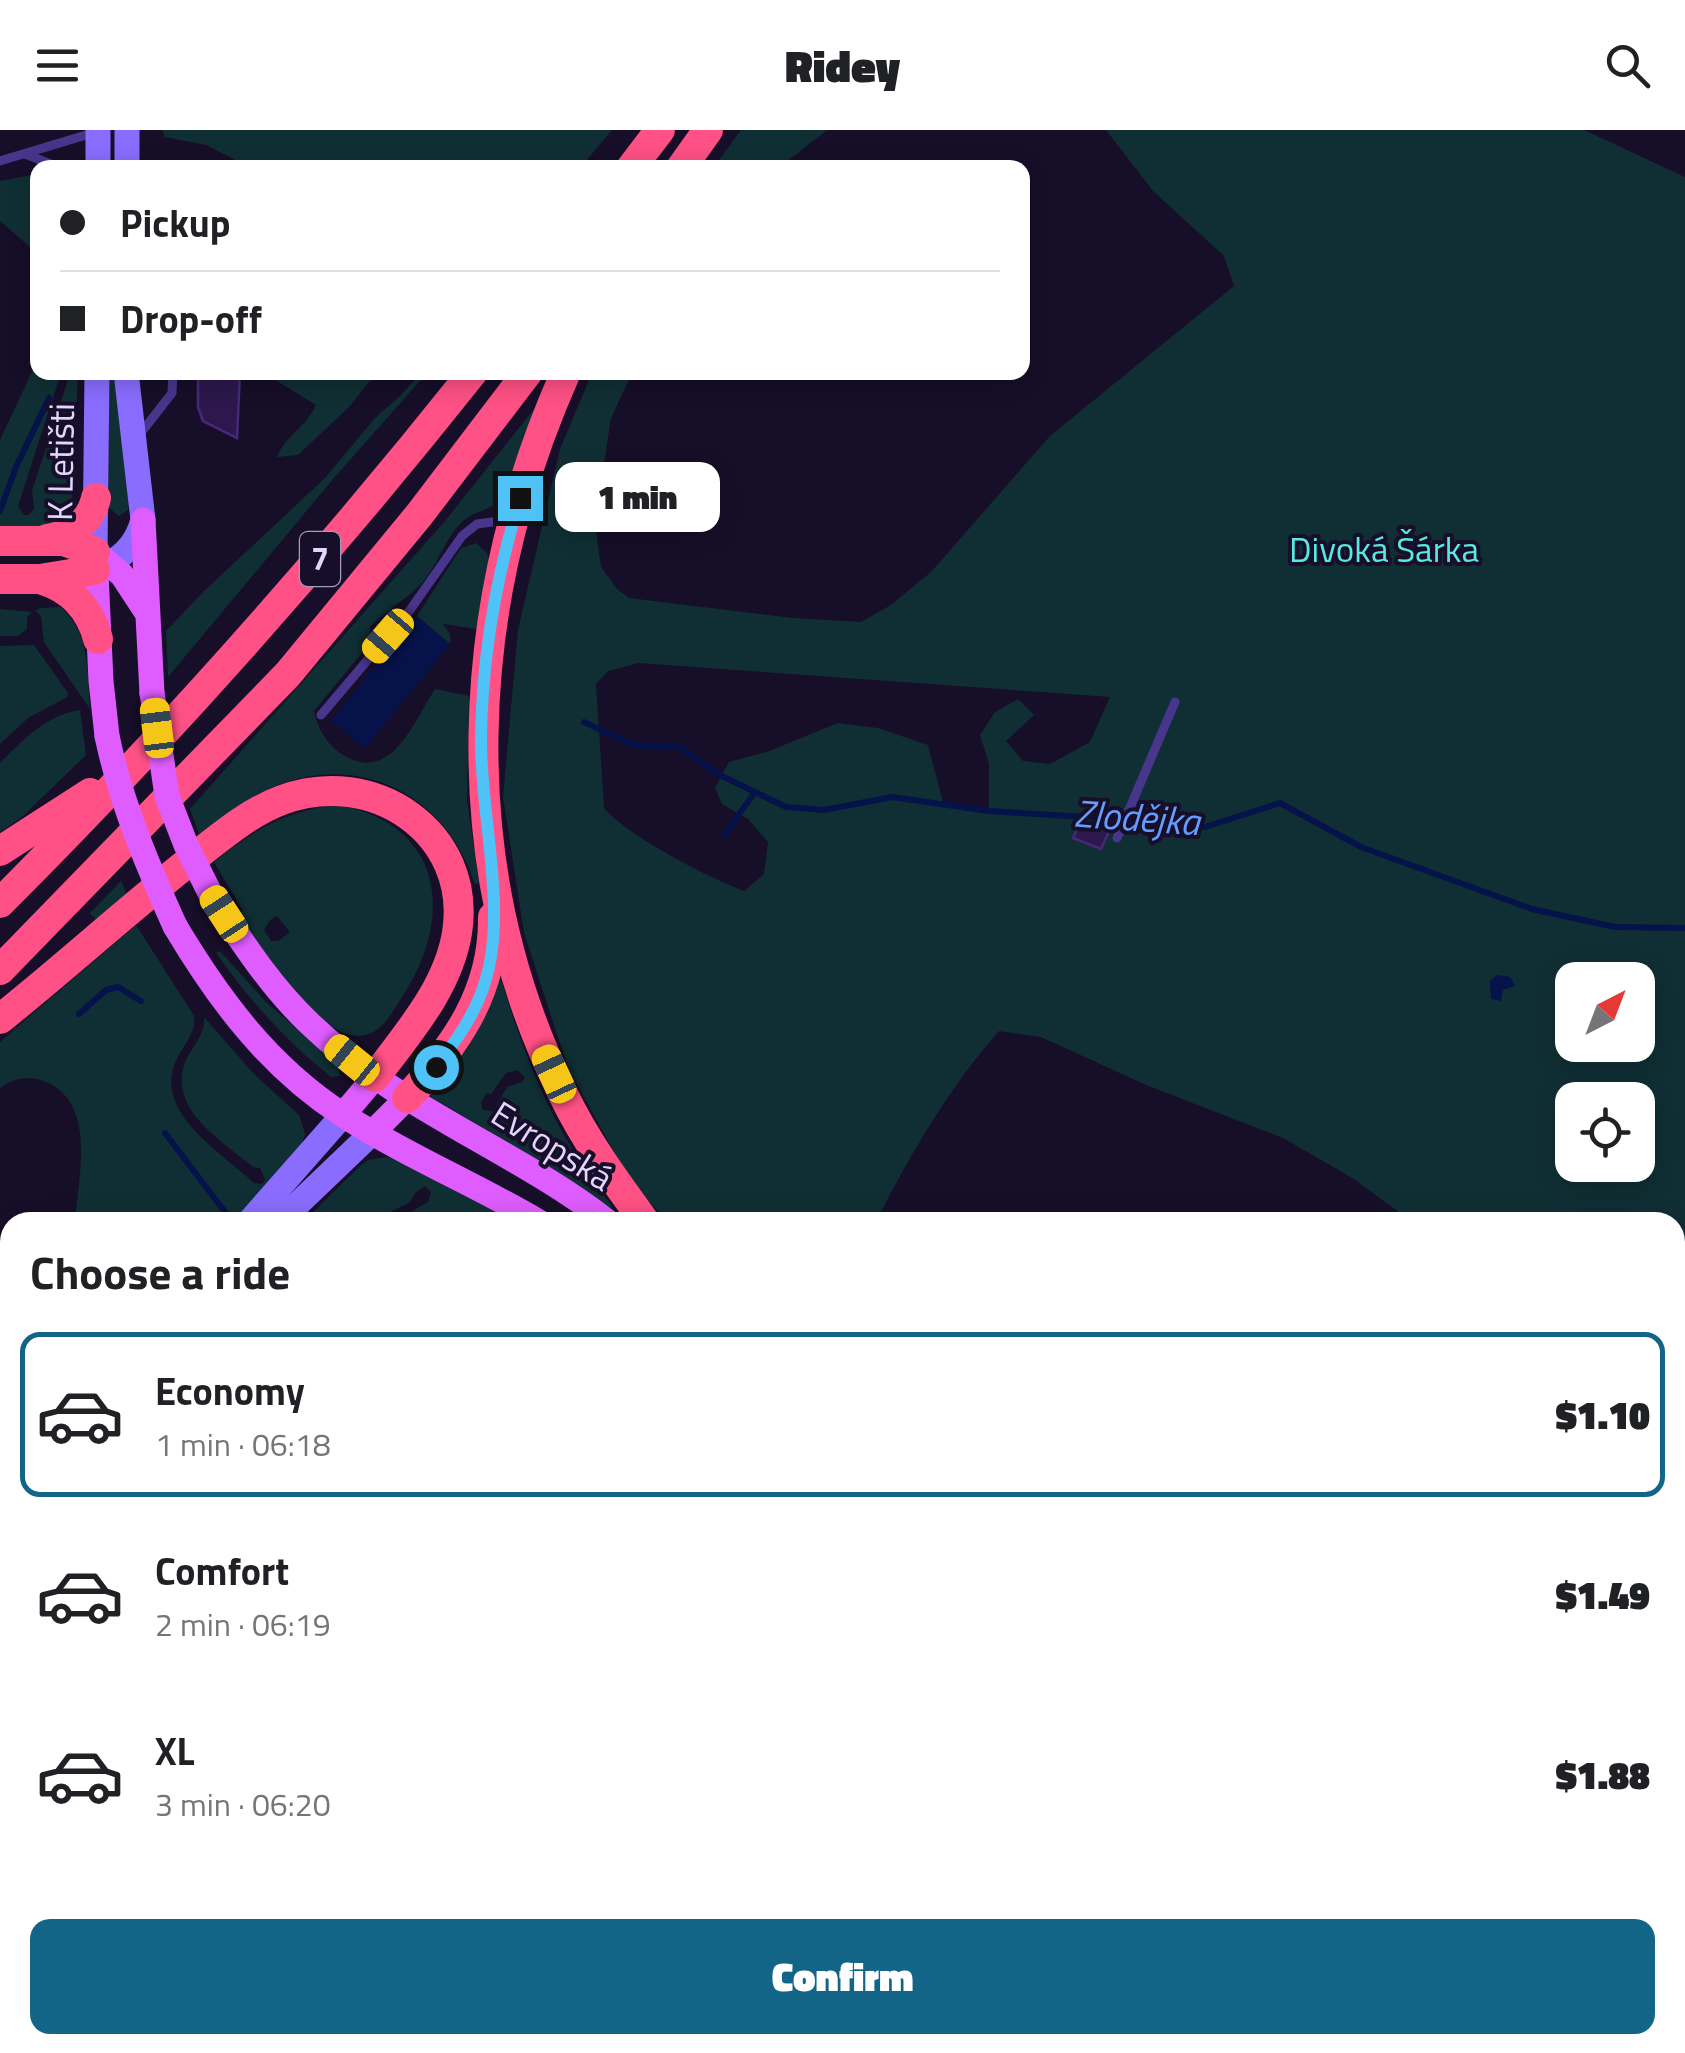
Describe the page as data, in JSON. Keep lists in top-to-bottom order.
{
  "streets": {
    "highway": ["7"],
    "main road": ["K Letišti", "Evropská"]
  },
  "crossings": [
    ["K Letišti", "Evropská"]
  ],
  "water": ["Zlodějka"],
  "parks": ["Divoká Šárka"],
  "north": "top right",
  "page": {
    "header": "Ridey",
    "banner": ["Pickup", "Drop-off"],
    "bubble": "1 min",
    "heading": "Choose a ride",
    "list": [
      {
        "name": "Economy",
        "note": "1 min · 06:18",
        "value": "$1.10"
      },
      {
        "name": "Comfort",
        "note": "2 min · 06:19",
        "value": "$1.49"
      },
      {
        "name": "XL",
        "note": "3 min · 06:20",
        "value": "$1.88"
      }
    ],
    "buttons": "Confirm"
  }
}
